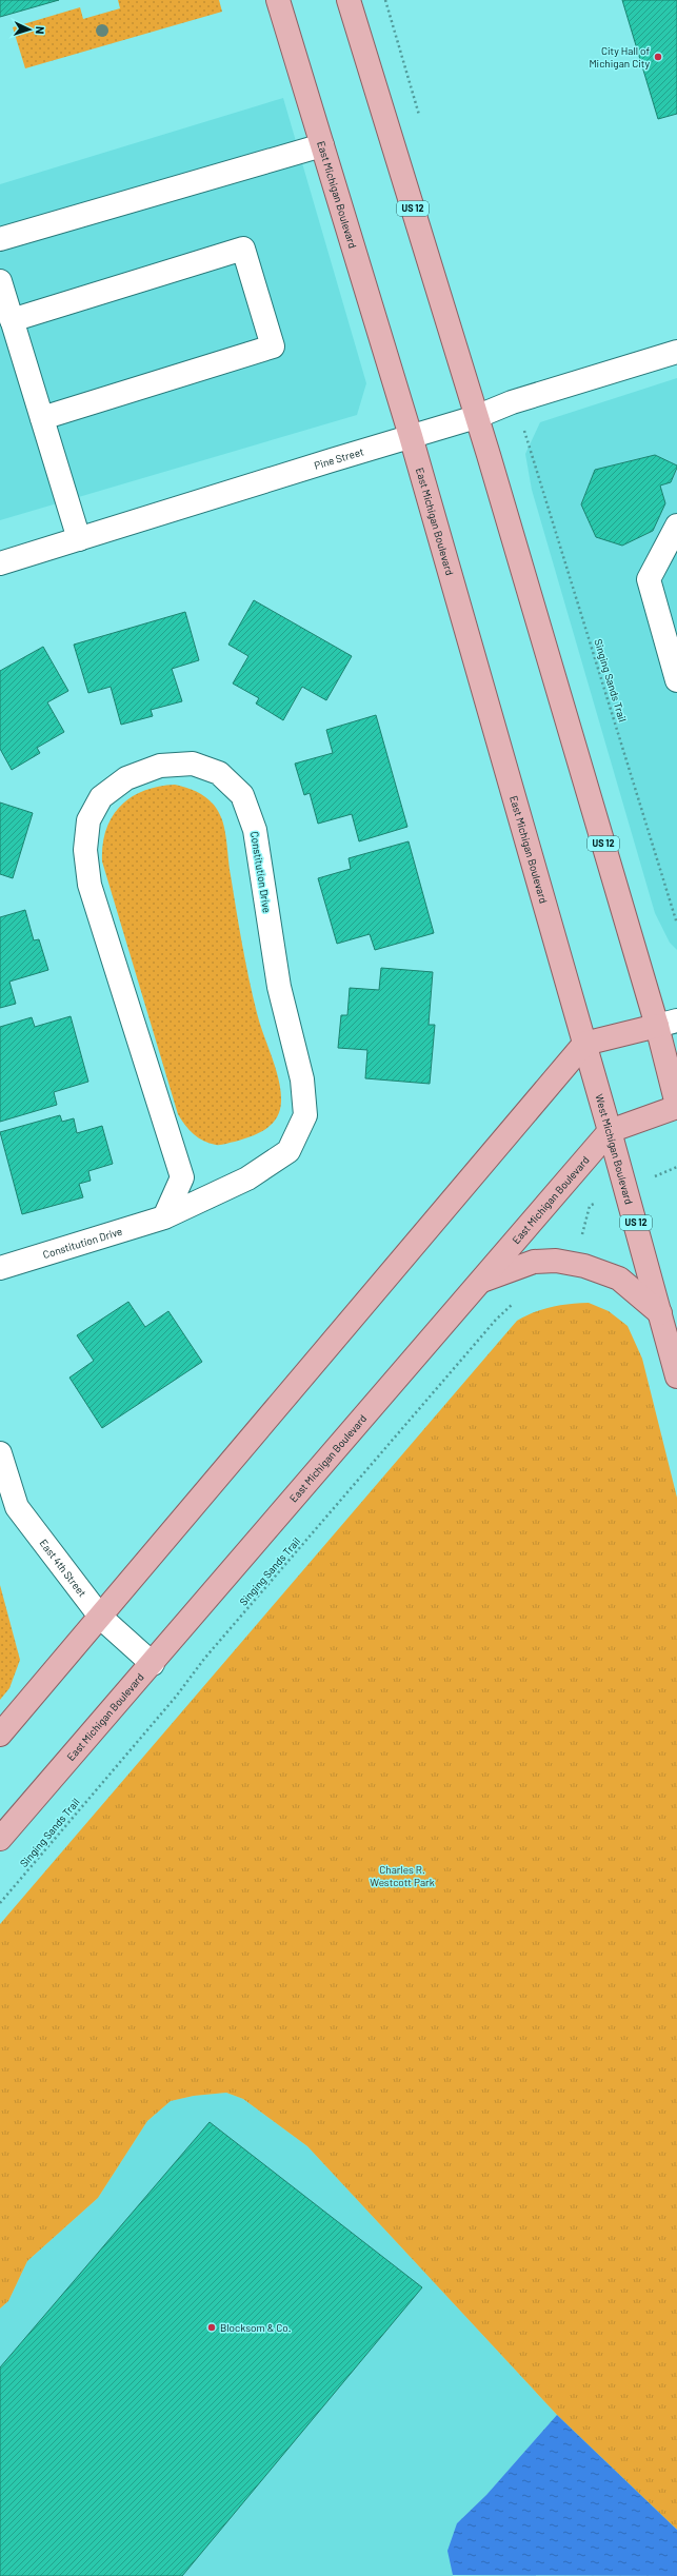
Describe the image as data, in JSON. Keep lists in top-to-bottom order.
{
  "streets": {
    "main road": ["East Michigan Boulevard", "US 12", "West Michigan Boulevard"],
    "street": ["Pine Street", "Constitution Drive", "East 4th Street"],
    "path": ["Singing Sands Trail"]
  },
  "crossings": [
    ["East Michigan Boulevard", "Pine Street"],
    ["East Michigan Boulevard", "West Michigan Boulevard"],
    ["East Michigan Boulevard", "East 4th Street"]
  ],
  "parks": ["Charles R. Westcott Park"],
  "places": ["City Hall of Michigan City", "Blocksom & Co."],
  "north": "right"
}
